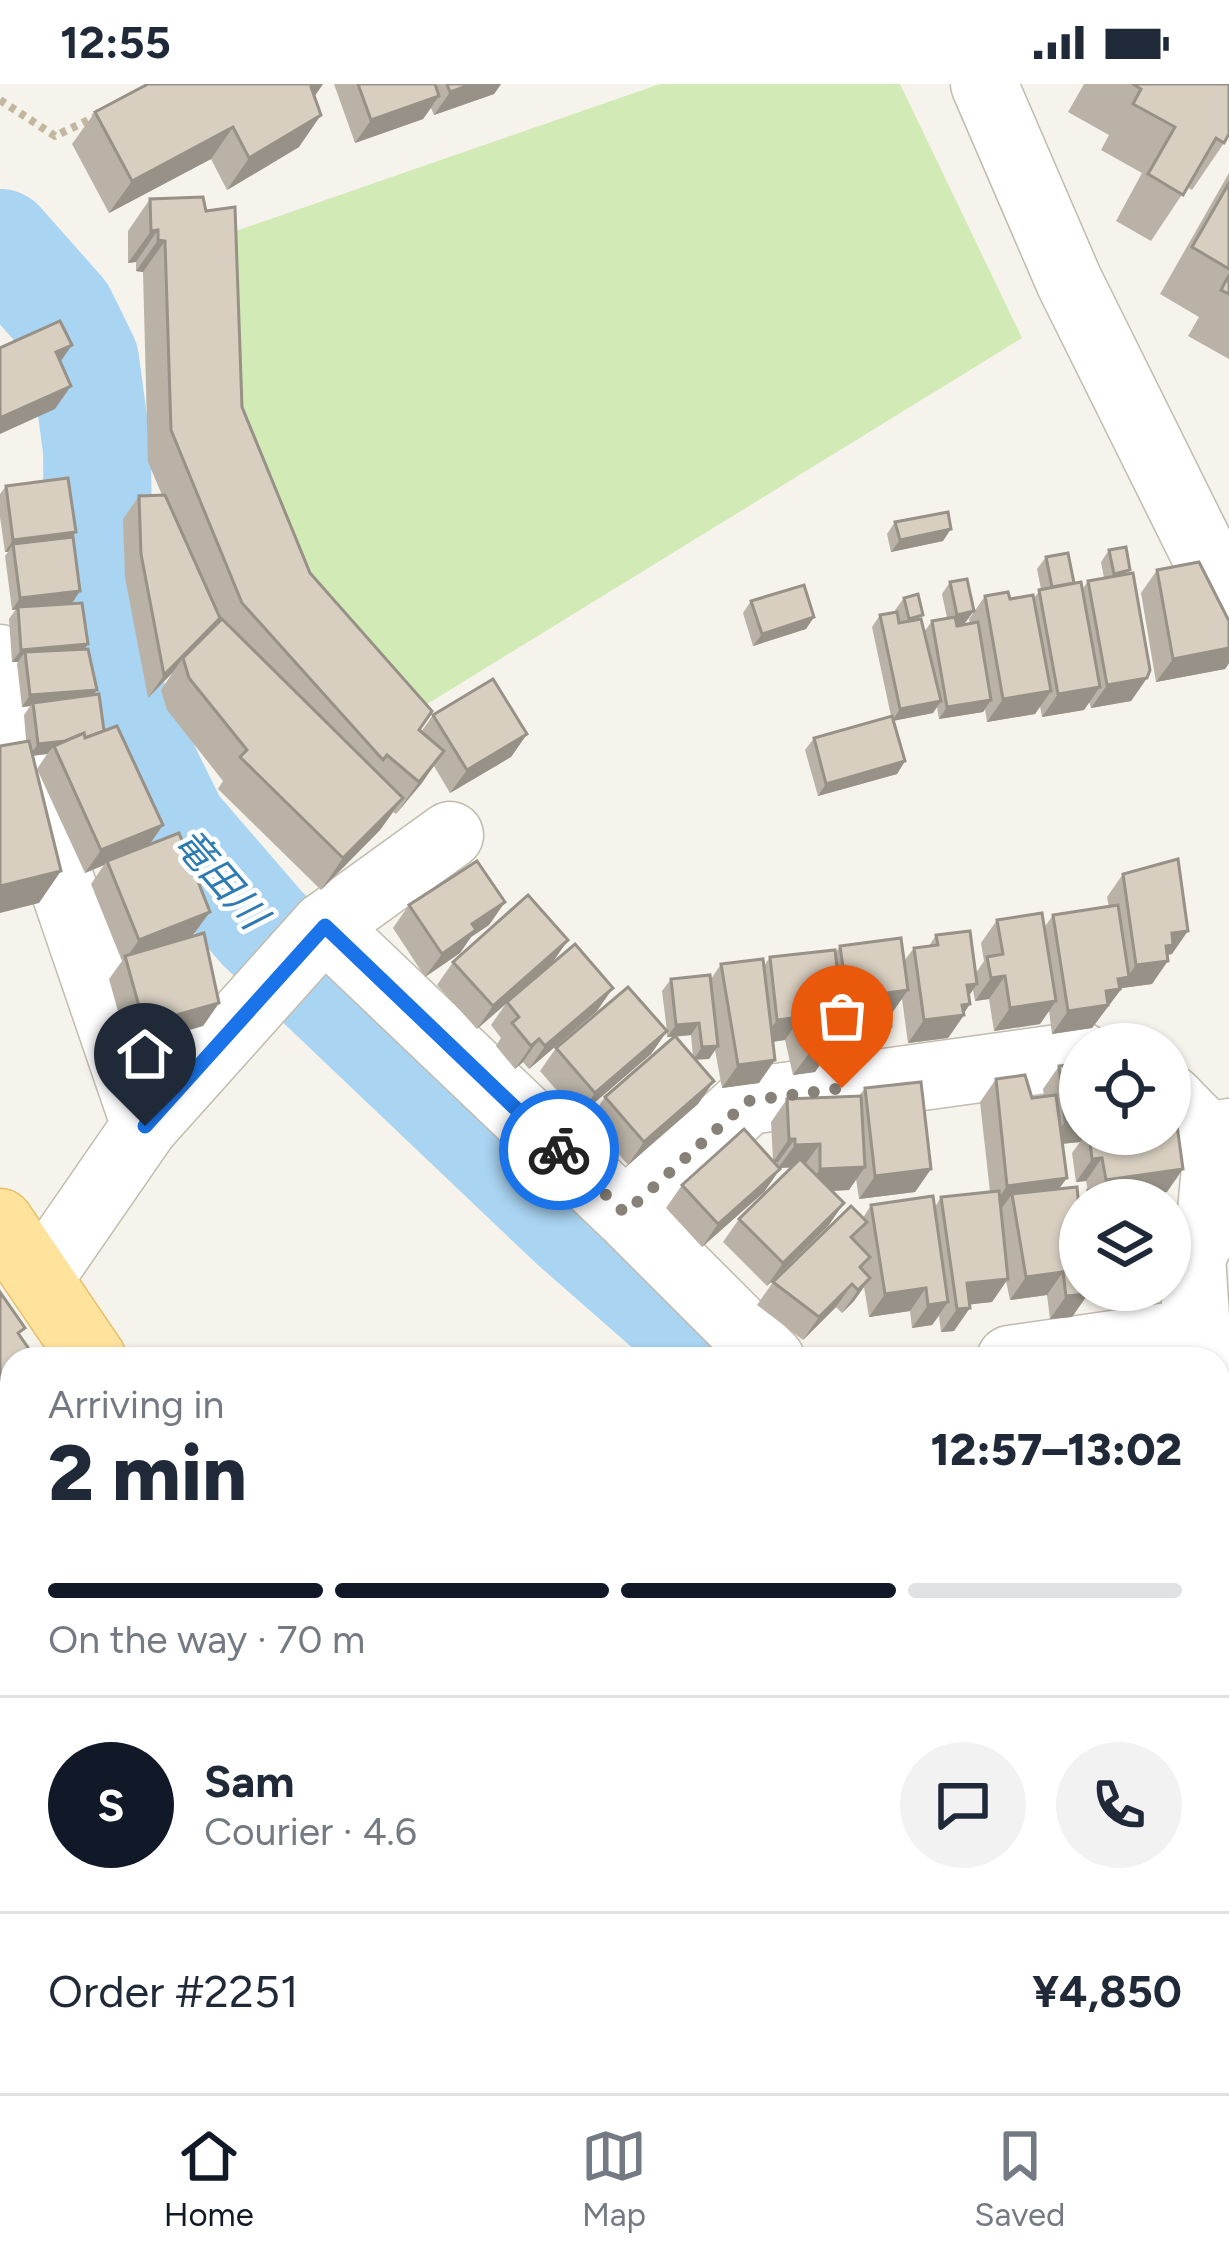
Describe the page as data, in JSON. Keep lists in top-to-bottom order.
{
  "water": ["竜田川"],
  "page": {
    "status": "12:55",
    "heading": ["2 min", "Arriving in", "12:57–13:02"],
    "panel": [
      "Sam",
      "Courier · 4.6",
      "Order #2251",
      "¥4,850"
    ],
    "bar": "On the way · 70 m",
    "round": "S",
    "tabs": ["Home", "Map", "Saved"]
  }
}
